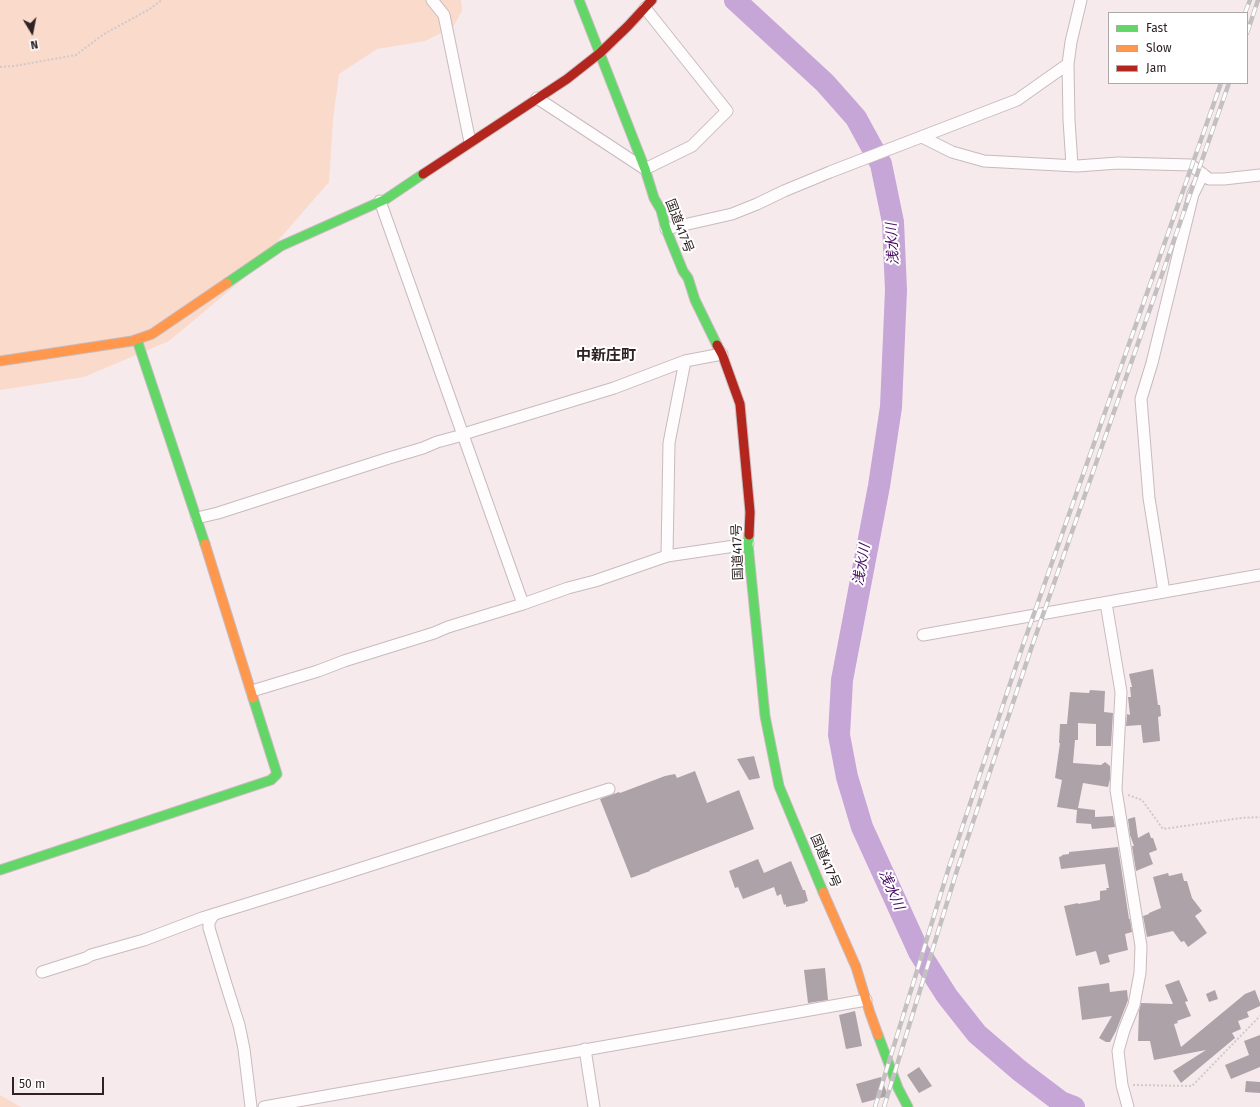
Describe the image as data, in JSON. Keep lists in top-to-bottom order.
{
  "streets": {
    "main road": ["国道417号"]
  },
  "districts": ["中新庄町"],
  "water": ["浅水川"],
  "legend": ["Fast", "Slow", "Jam"],
  "scale_bar": "50 m",
  "north": "bottom"
}
